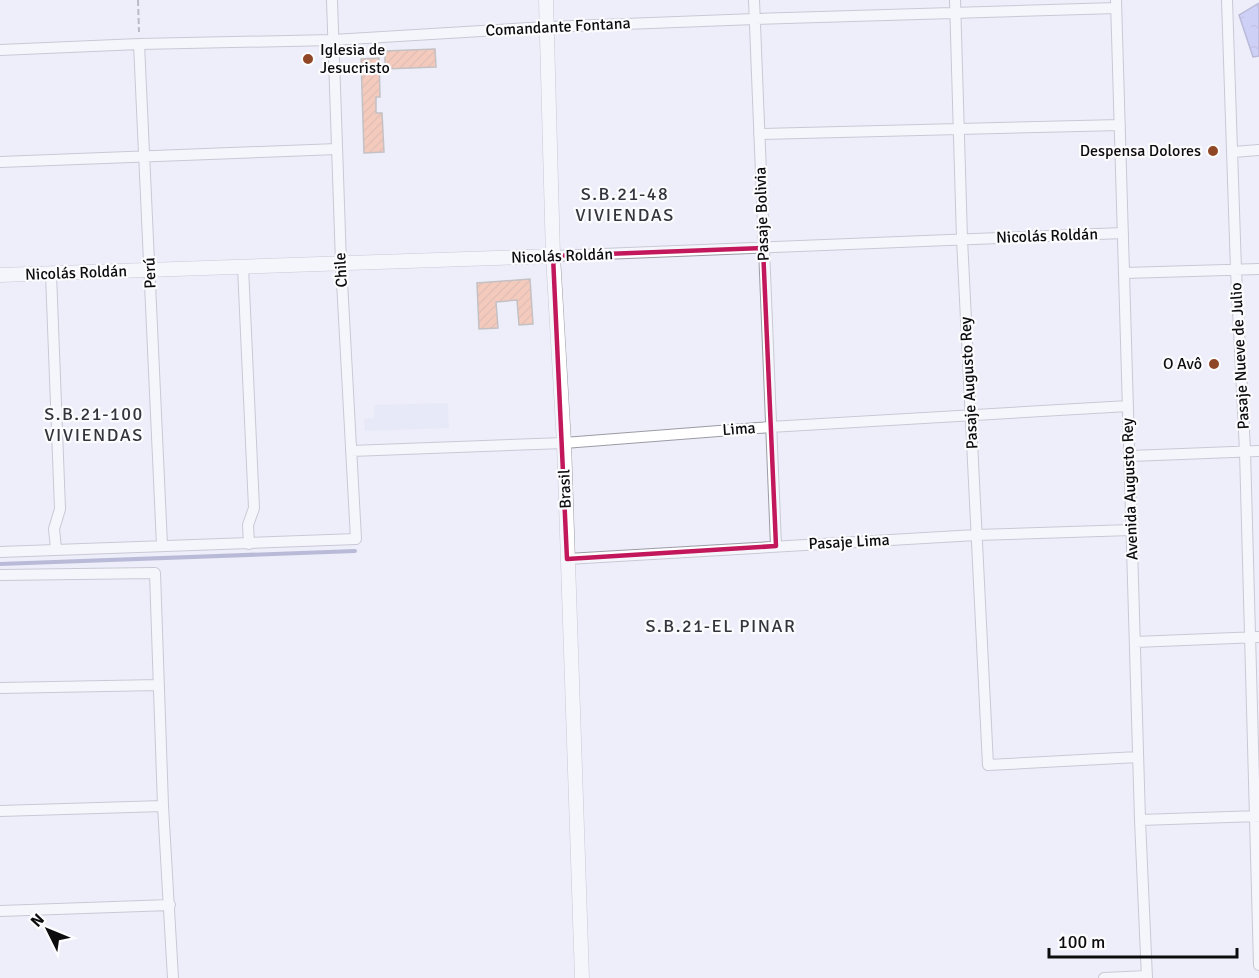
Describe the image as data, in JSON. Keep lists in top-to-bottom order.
{
  "streets": {
    "street": [
      "Comandante Fontana",
      "Pasaje Bolivia",
      "Nicolás Roldán",
      "Chile",
      "Perú",
      "Pasaje Nueve de Julio",
      "Pasaje Augusto Rey",
      "Lima",
      "Brasil",
      "Avenida Augusto Rey",
      "Pasaje Lima"
    ]
  },
  "crossings": [
    ["Comandante Fontana", "Pasaje Bolivia"],
    ["Comandante Fontana", "Chile"],
    ["Comandante Fontana", "Perú"],
    ["Comandante Fontana", "Pasaje Augusto Rey"],
    ["Comandante Fontana", "Brasil"],
    ["Comandante Fontana", "Avenida Augusto Rey"],
    ["Pasaje Bolivia", "Nicolás Roldán"],
    ["Pasaje Bolivia", "Lima"],
    ["Pasaje Bolivia", "Pasaje Lima"],
    ["Nicolás Roldán", "Chile"],
    ["Nicolás Roldán", "Perú"],
    ["Nicolás Roldán", "Pasaje Augusto Rey"],
    ["Nicolás Roldán", "Brasil"],
    ["Nicolás Roldán", "Avenida Augusto Rey"],
    ["Chile", "Lima"],
    ["Pasaje Augusto Rey", "Lima"],
    ["Pasaje Augusto Rey", "Avenida Augusto Rey"],
    ["Pasaje Augusto Rey", "Pasaje Lima"],
    ["Lima", "Brasil"],
    ["Lima", "Avenida Augusto Rey"],
    ["Brasil", "Pasaje Lima"],
    ["Avenida Augusto Rey", "Pasaje Lima"]
  ],
  "districts": ["S.B.21-48 VIVIENDAS", "S.B.21-100 VIVIENDAS", "S.B.21-EL PINAR"],
  "places": ["Iglesia de Jesucristo", "Despensa Dolores", "O Avô"],
  "scale_bar": "100 m",
  "north": "top left"
}
